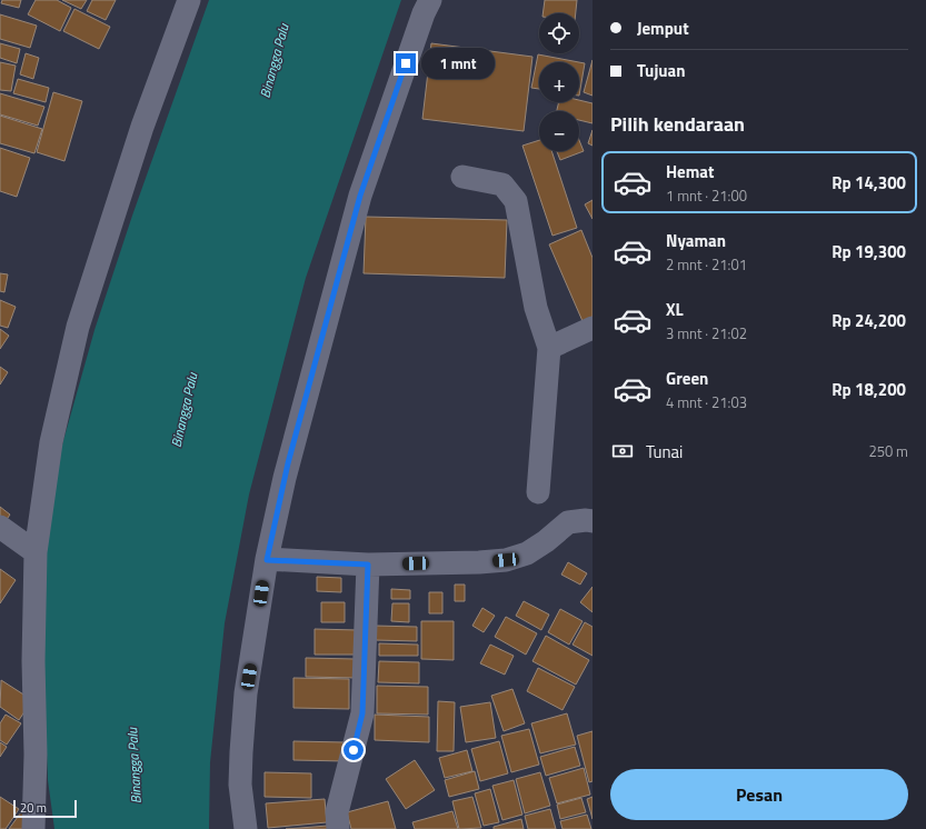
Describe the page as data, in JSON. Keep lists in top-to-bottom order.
{
  "water": ["Binangga Palu"],
  "scale_bar": "20 m",
  "page": {
    "banner": ["Jemput", "Tujuan"],
    "map_buttons": ["+", "−"],
    "bubble": "1 mnt",
    "heading": "Pilih kendaraan",
    "list": [
      {
        "name": "Hemat",
        "note": "1 mnt · 21:00",
        "value": "Rp 14,300"
      },
      {
        "name": "Nyaman",
        "note": "2 mnt · 21:01",
        "value": "Rp 19,300"
      },
      {
        "name": "XL",
        "note": "3 mnt · 21:02",
        "value": "Rp 24,200"
      },
      {
        "name": "Green",
        "note": "4 mnt · 21:03",
        "value": "Rp 18,200"
      }
    ],
    "pay": ["Tunai", "250 m"],
    "buttons": "Pesan",
    "scale": "20 m"
  }
}
